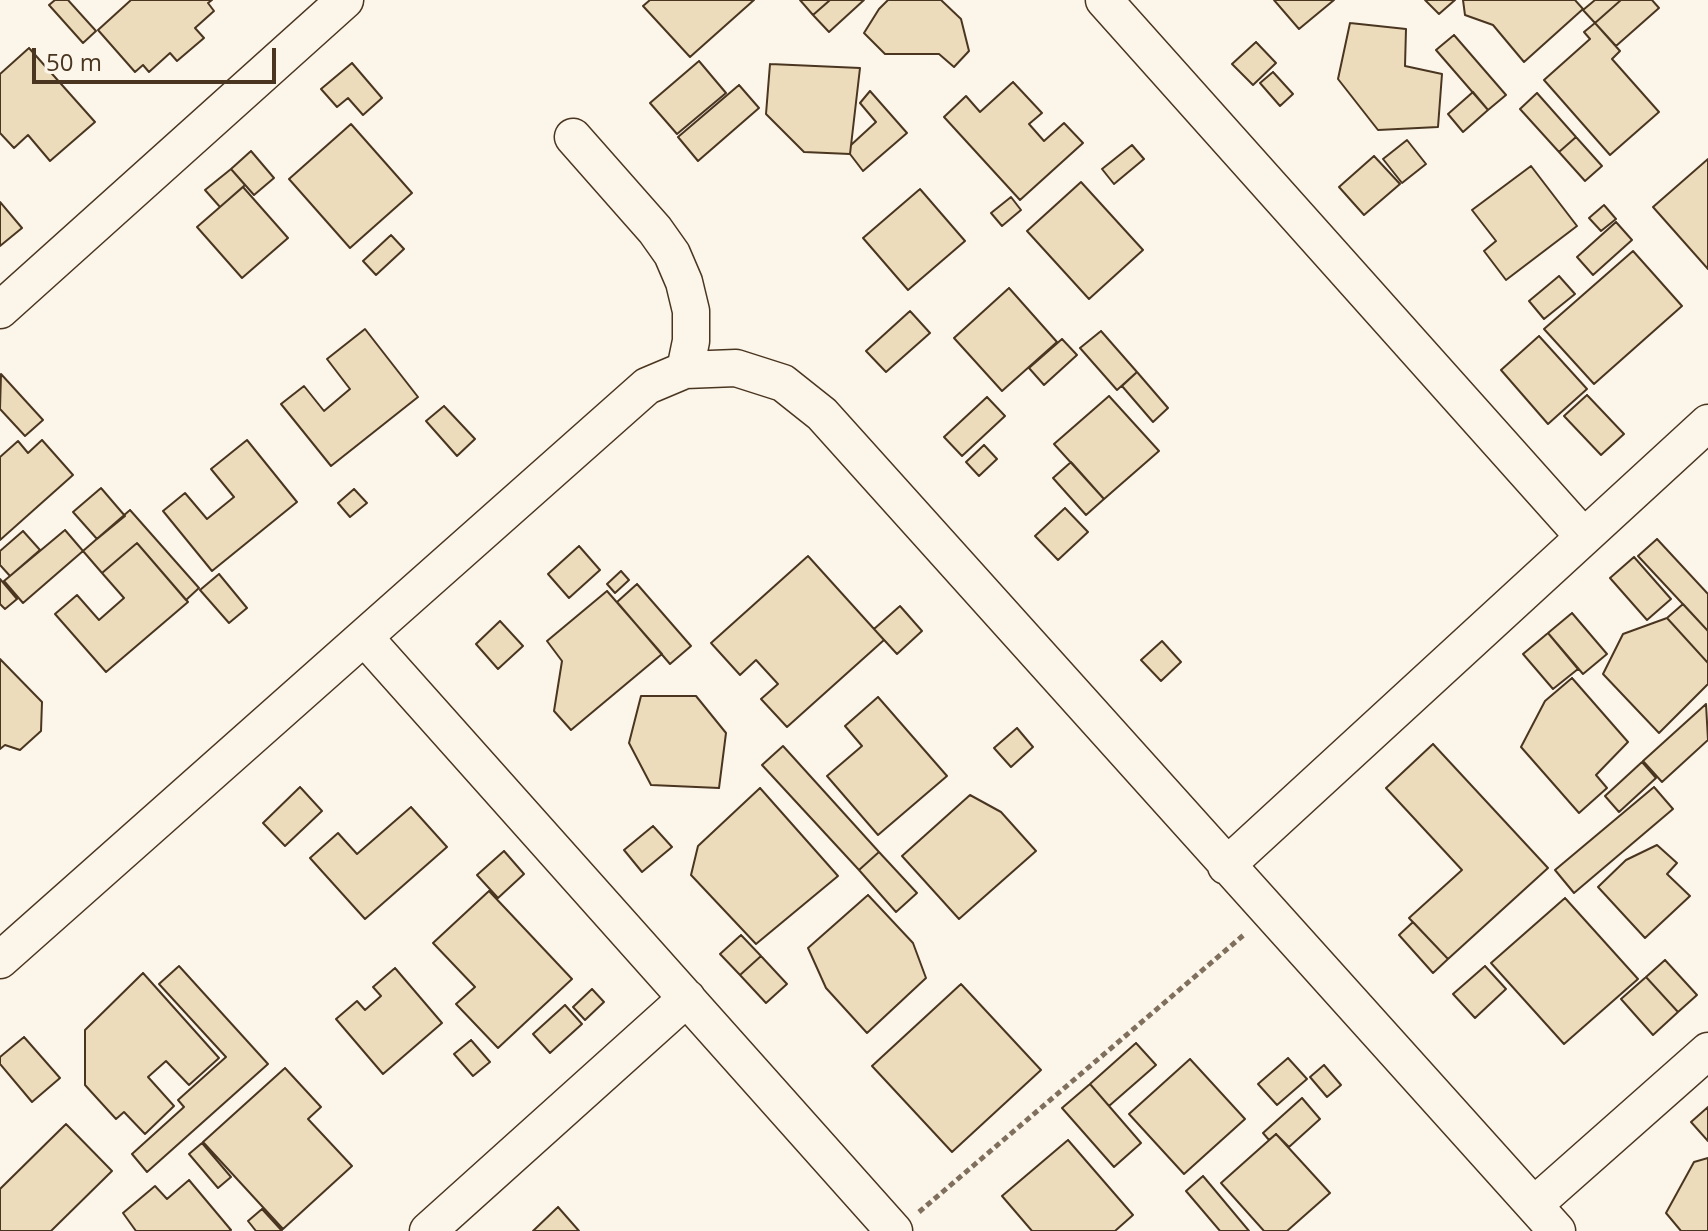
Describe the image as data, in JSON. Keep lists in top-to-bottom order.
{
  "scale_bar": "50 m"
}
